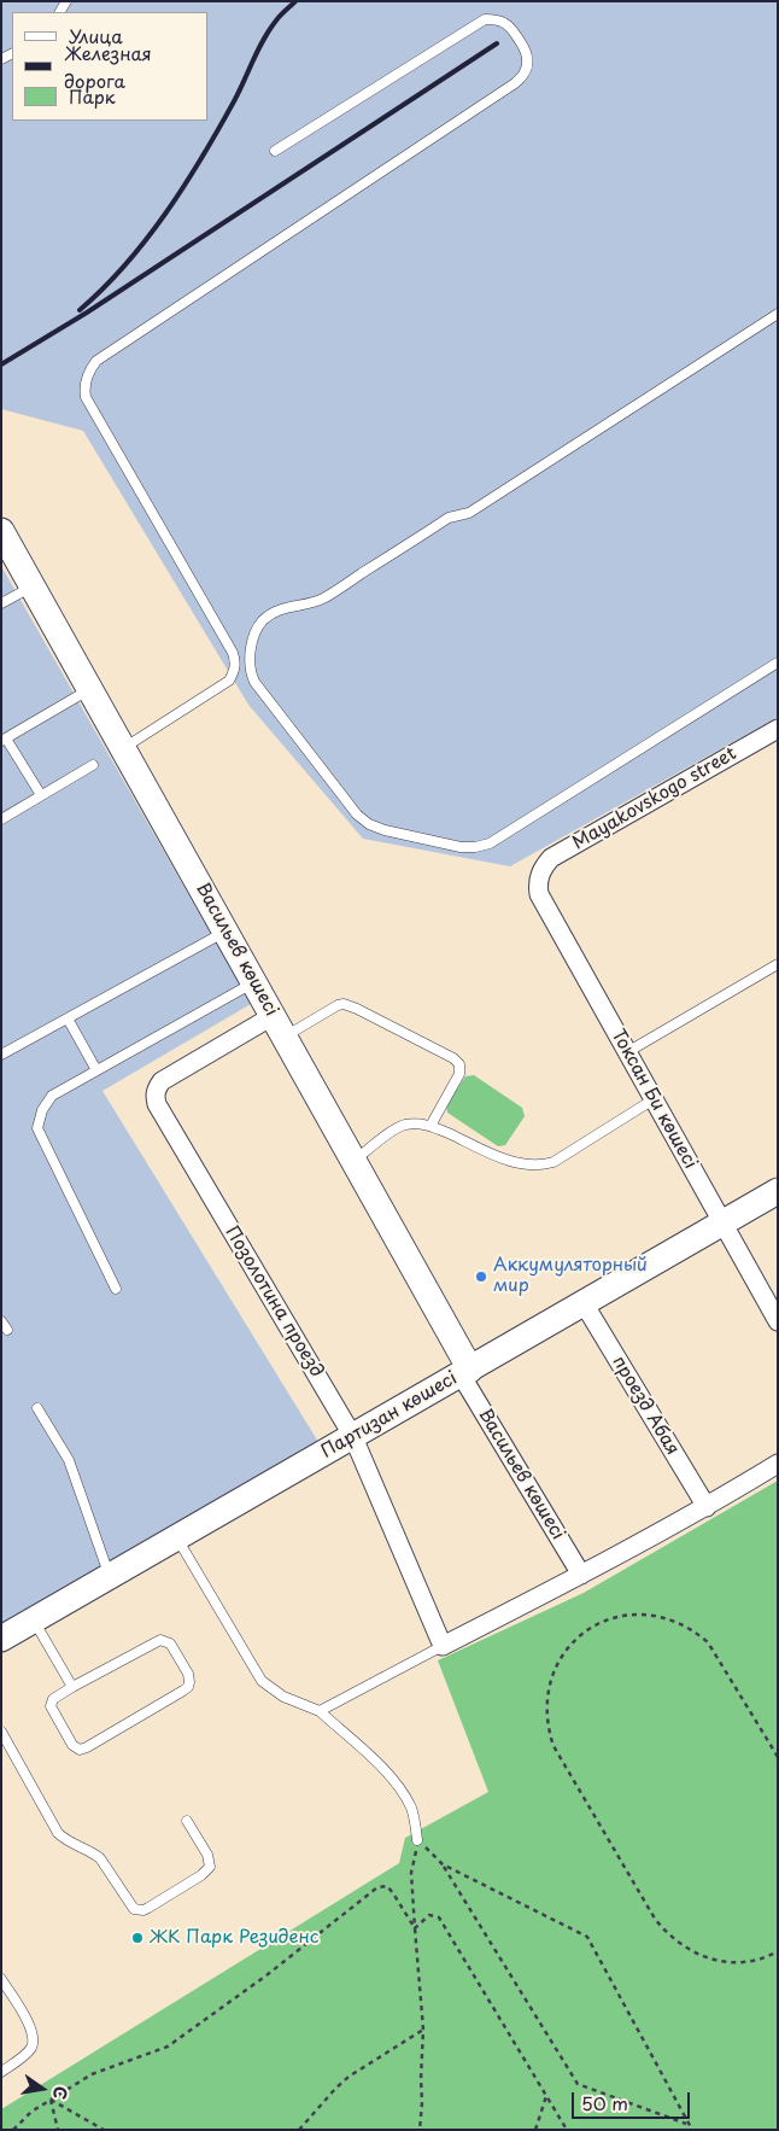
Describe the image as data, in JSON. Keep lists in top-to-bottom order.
{
  "streets": {
    "street": [
      "Mayakovskogo street",
      "Васильев көшесі",
      "Токсан Би көшесі",
      "Позолотина проезд",
      "проезд Абая",
      "Партизан көшесі"
    ]
  },
  "crossings": [
    ["Mayakovskogo street", "Токсан Би көшесі"],
    ["Васильев көшесі", "Позолотина проезд"],
    ["Васильев көшесі", "Партизан көшесі"],
    ["Токсан Би көшесі", "Партизан көшесі"],
    ["Позолотина проезд", "Партизан көшесі"],
    ["проезд Абая", "Партизан көшесі"]
  ],
  "places": ["Аккумуляторный мир", "ЖК Парк Резиденс"],
  "legend": ["Улица", "Железная дорога", "Парк"],
  "scale_bar": "50 m",
  "north": "right"
}
